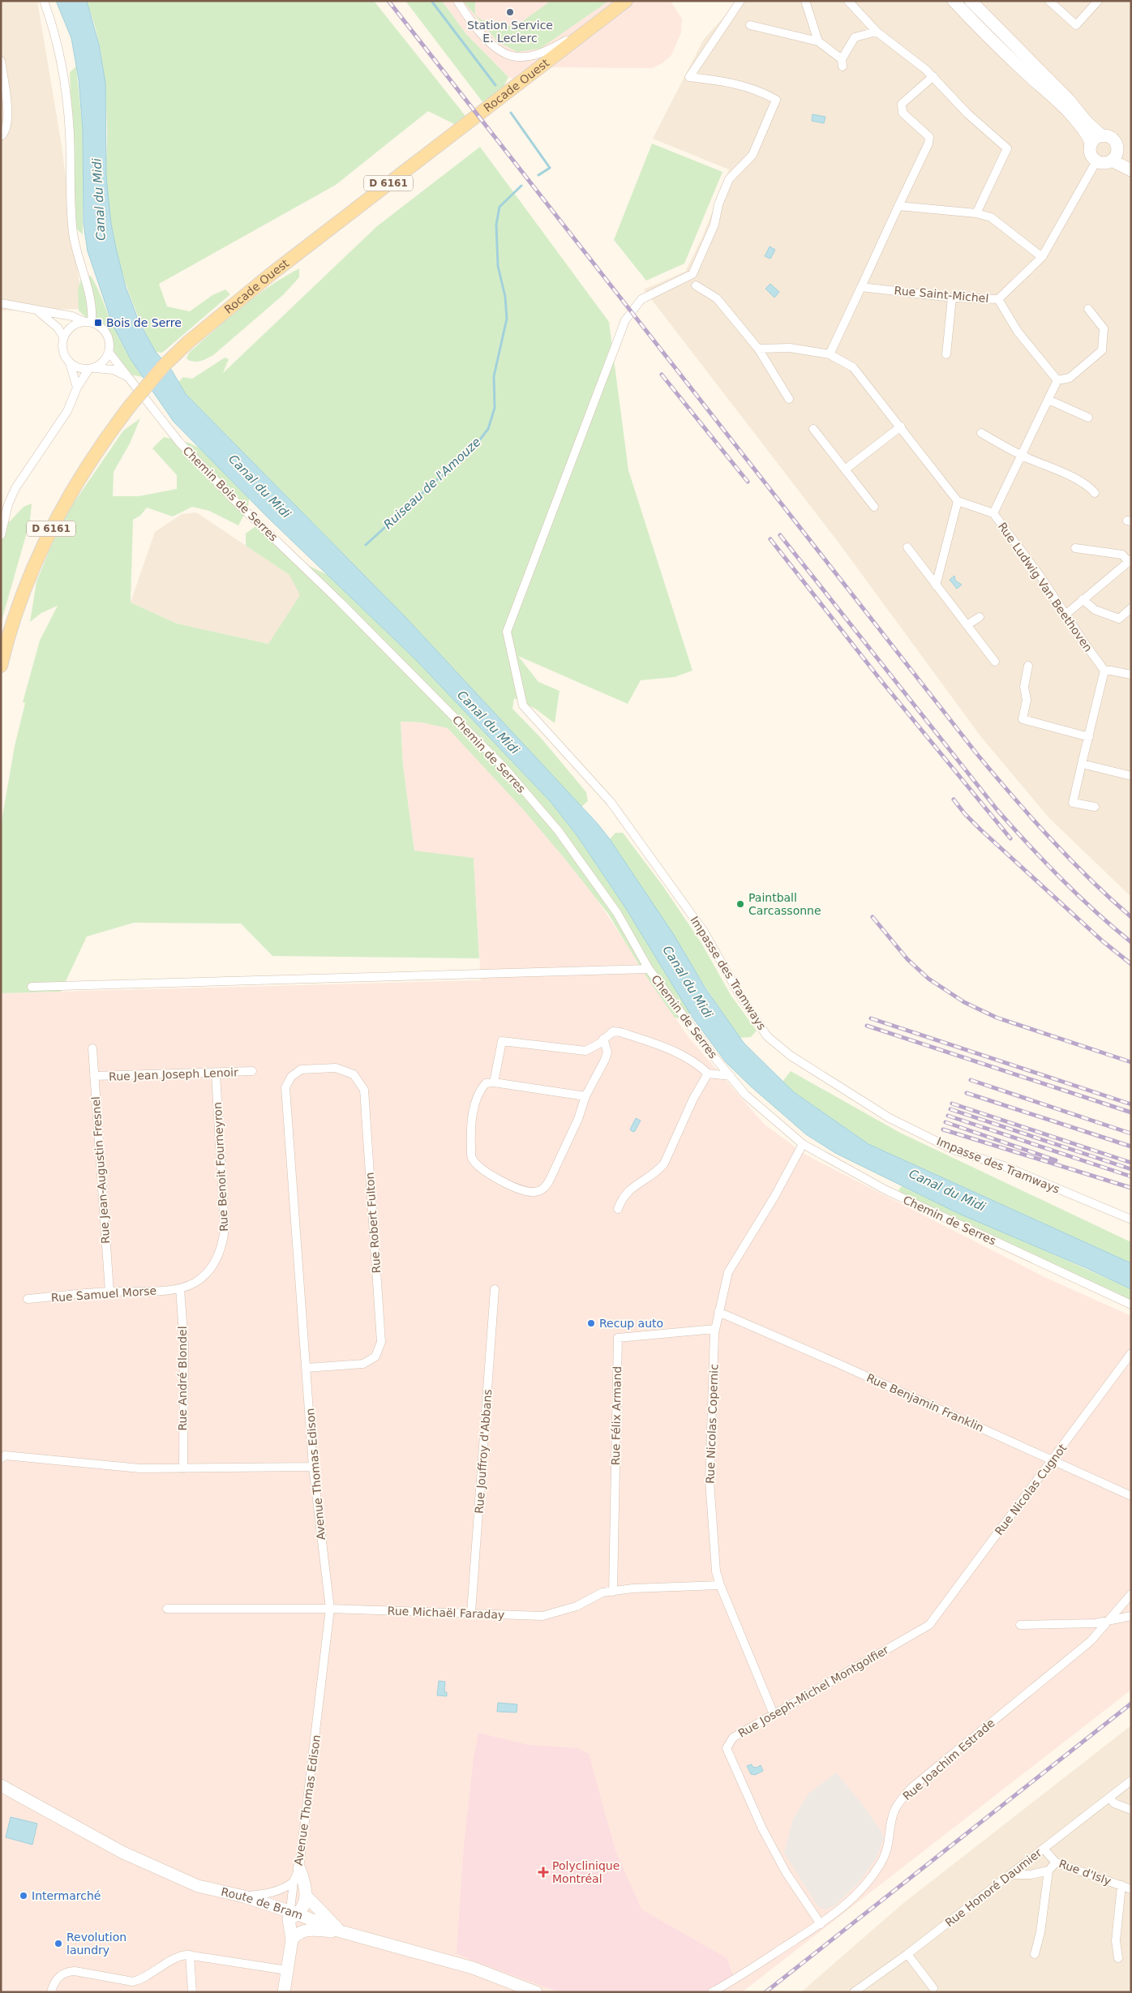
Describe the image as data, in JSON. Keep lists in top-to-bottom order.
{
  "streets": {
    "main road": ["Rocade Ouest", "D 6161", "Route de Bram"],
    "street": [
      "Rue Saint-Michel",
      "Chemin Bois de Serres",
      "Rue Ludwig Van Beethoven",
      "Chemin de Serres",
      "Impasse des Tramways",
      "Rue Jean Joseph Lenoir",
      "Rue Benoit Fourneyron",
      "Rue Jean-Augustin Fresnel",
      "Rue Robert Fulton",
      "Rue Samuel Morse",
      "Rue André Blondel",
      "Rue Benjamin Franklin",
      "Rue Félix Armand",
      "Rue Nicolas Copernic",
      "Rue Jouffroy d'Abbans",
      "Avenue Thomas Edison",
      "Rue Nicolas Cugnot",
      "Rue Michaël Faraday",
      "Rue Joseph-Michel Montgolfier",
      "Rue Joachim Estrade",
      "Rue d'Isly",
      "Rue Honoré Daumier"
    ]
  },
  "crossings": [
    ["Chemin Bois de Serres", "Chemin de Serres"],
    ["Chemin de Serres", "Rue Nicolas Copernic"],
    ["Rue Jean Joseph Lenoir", "Rue Benoit Fourneyron"],
    ["Rue Jean Joseph Lenoir", "Rue Jean-Augustin Fresnel"],
    ["Rue Benoit Fourneyron", "Rue Samuel Morse"],
    ["Rue Benoit Fourneyron", "Rue André Blondel"],
    ["Rue Jean-Augustin Fresnel", "Rue Samuel Morse"],
    ["Rue Robert Fulton", "Avenue Thomas Edison"],
    ["Rue Samuel Morse", "Rue André Blondel"],
    ["Rue Benjamin Franklin", "Rue Nicolas Copernic"],
    ["Rue Benjamin Franklin", "Rue Nicolas Cugnot"],
    ["Rue Félix Armand", "Rue Nicolas Copernic"],
    ["Rue Félix Armand", "Rue Michaël Faraday"],
    ["Rue Nicolas Copernic", "Rue Michaël Faraday"],
    ["Rue Nicolas Copernic", "Rue Joseph-Michel Montgolfier"],
    ["Rue Jouffroy d'Abbans", "Rue Michaël Faraday"],
    ["Avenue Thomas Edison", "Rue Michaël Faraday"],
    ["Avenue Thomas Edison", "Route de Bram"],
    ["Rue Nicolas Cugnot", "Rue Joseph-Michel Montgolfier"],
    ["Rue Joseph-Michel Montgolfier", "Rue Joachim Estrade"],
    ["Rue d'Isly", "Rue Honoré Daumier"]
  ],
  "water": ["Canal du Midi", "Ruiseau de l'Amouze"],
  "places": {
    "other": [
      "Station Service E. Leclerc",
      "Paintball Carcassonne",
      "Recup auto",
      "Intermarché",
      "Revolution laundry"
    ],
    "transit": ["Bois de Serre"],
    "health": ["Polyclinique Montréal"]
  }
}
